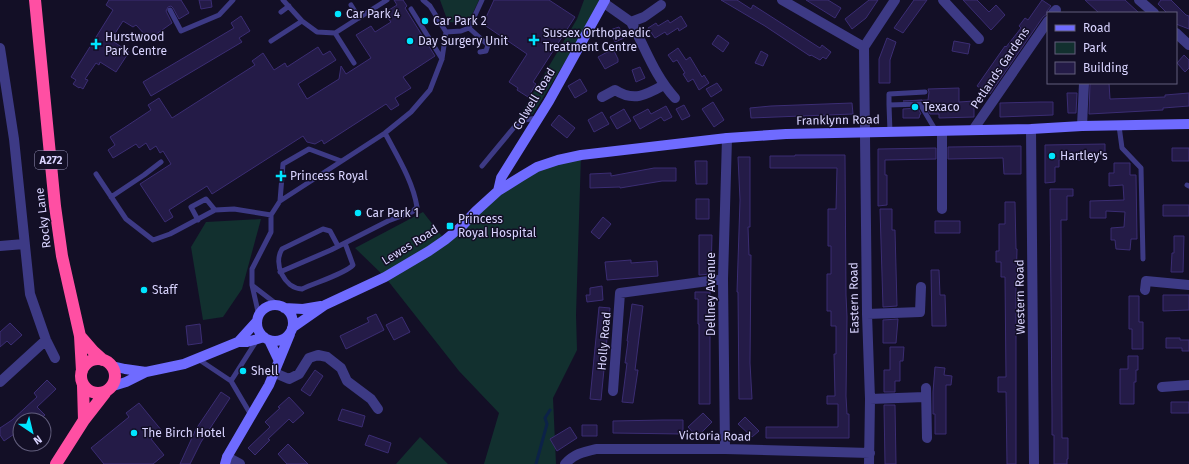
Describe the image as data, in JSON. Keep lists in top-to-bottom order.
{
  "streets": {
    "highway": ["A272", "Rocky Lane"],
    "main road": ["Colwell Road", "Franklynn Road", "Lewes Road"],
    "street": [
      "Petlands Gardens",
      "Dellney Avenue",
      "Western Road",
      "Eastern Road",
      "Holly Road",
      "Victoria Road"
    ]
  },
  "crossings": [
    ["Petlands Gardens", "Franklynn Road"],
    ["Colwell Road", "Franklynn Road"],
    ["Colwell Road", "Lewes Road"],
    ["Franklynn Road", "Lewes Road"],
    ["Franklynn Road", "Dellney Avenue"],
    ["Franklynn Road", "Western Road"],
    ["Franklynn Road", "Eastern Road"],
    ["Dellney Avenue", "Holly Road"],
    ["Dellney Avenue", "Victoria Road"],
    ["Eastern Road", "Victoria Road"]
  ],
  "places": {
    "other": [
      "Car Park 4",
      "Car Park 2",
      "Day Surgery Unit",
      "Texaco",
      "Hartley's",
      "Car Park 1",
      "Staff",
      "Shell",
      "The Birch Hotel"
    ],
    "health": ["Sussex Orthopaedic Treatment Centre", "Hurstwood Park Centre", "Princess Royal"],
    "transit": ["Princess Royal Hospital"]
  },
  "legend": ["Road", "Park", "Building"],
  "north": "bottom right"
}
